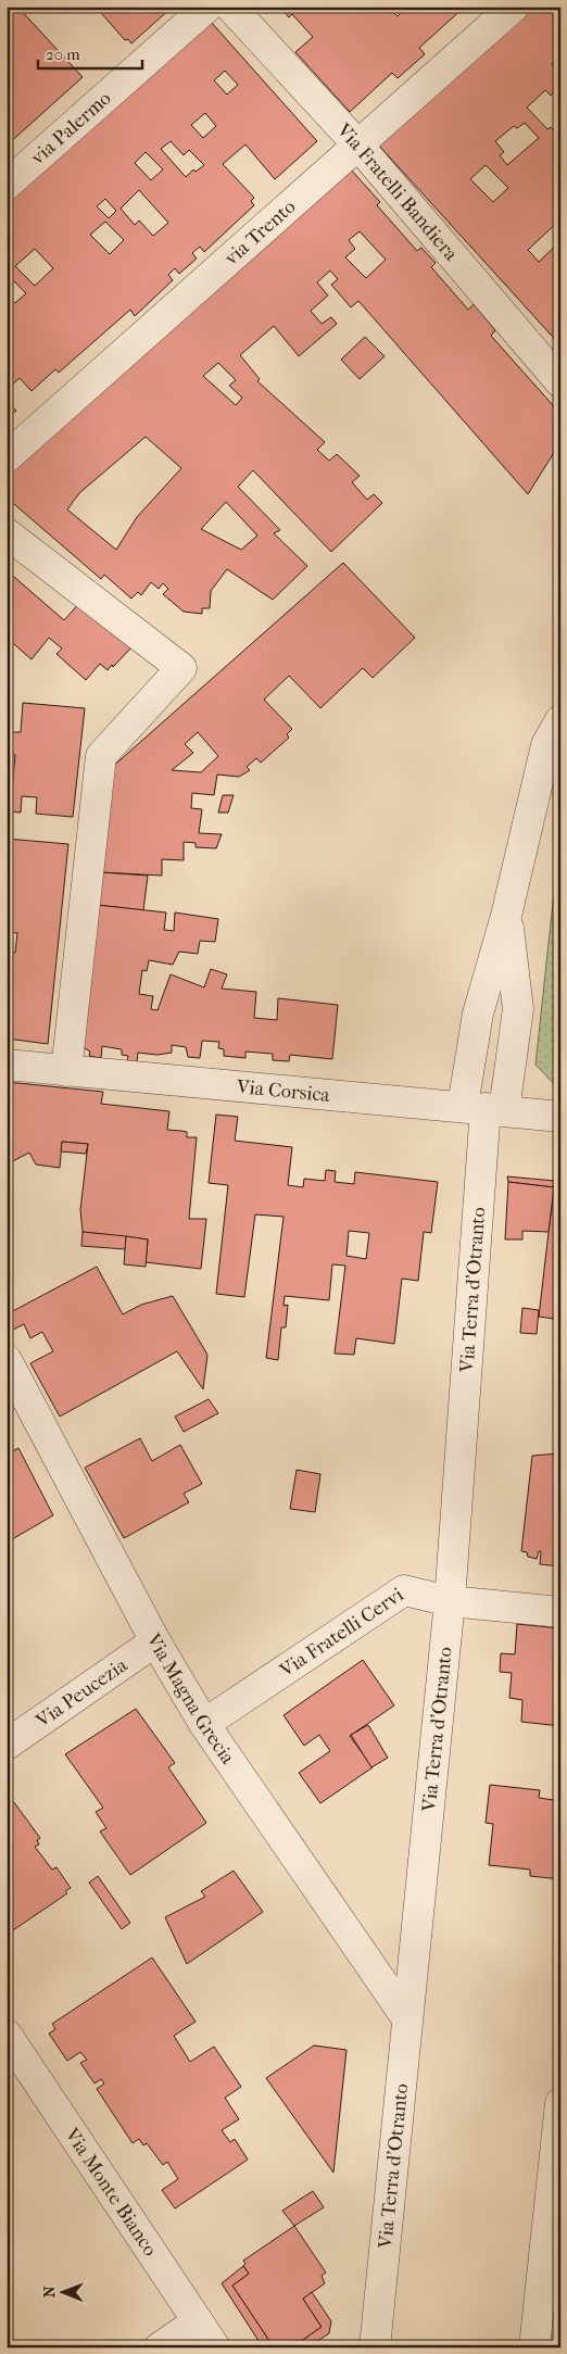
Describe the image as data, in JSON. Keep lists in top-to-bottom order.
{
  "streets": {
    "street": [
      "via Palermo",
      "Via Fratelli Bandiera",
      "via Trento",
      "Via Corsica",
      "Via Terra d'Otranto",
      "Via Fratelli Cervi",
      "Via Peucezia",
      "Via Magna Grecia",
      "Via Monte Bianco"
    ]
  },
  "crossings": [
    ["Via Fratelli Bandiera", "via Trento"],
    ["Via Corsica", "Via Terra d'Otranto"],
    ["Via Terra d'Otranto", "Via Fratelli Cervi"],
    ["Via Terra d'Otranto", "Via Magna Grecia"],
    ["Via Fratelli Cervi", "Via Magna Grecia"],
    ["Via Peucezia", "Via Magna Grecia"]
  ],
  "scale_bar": "20 m",
  "north": "left"
}
